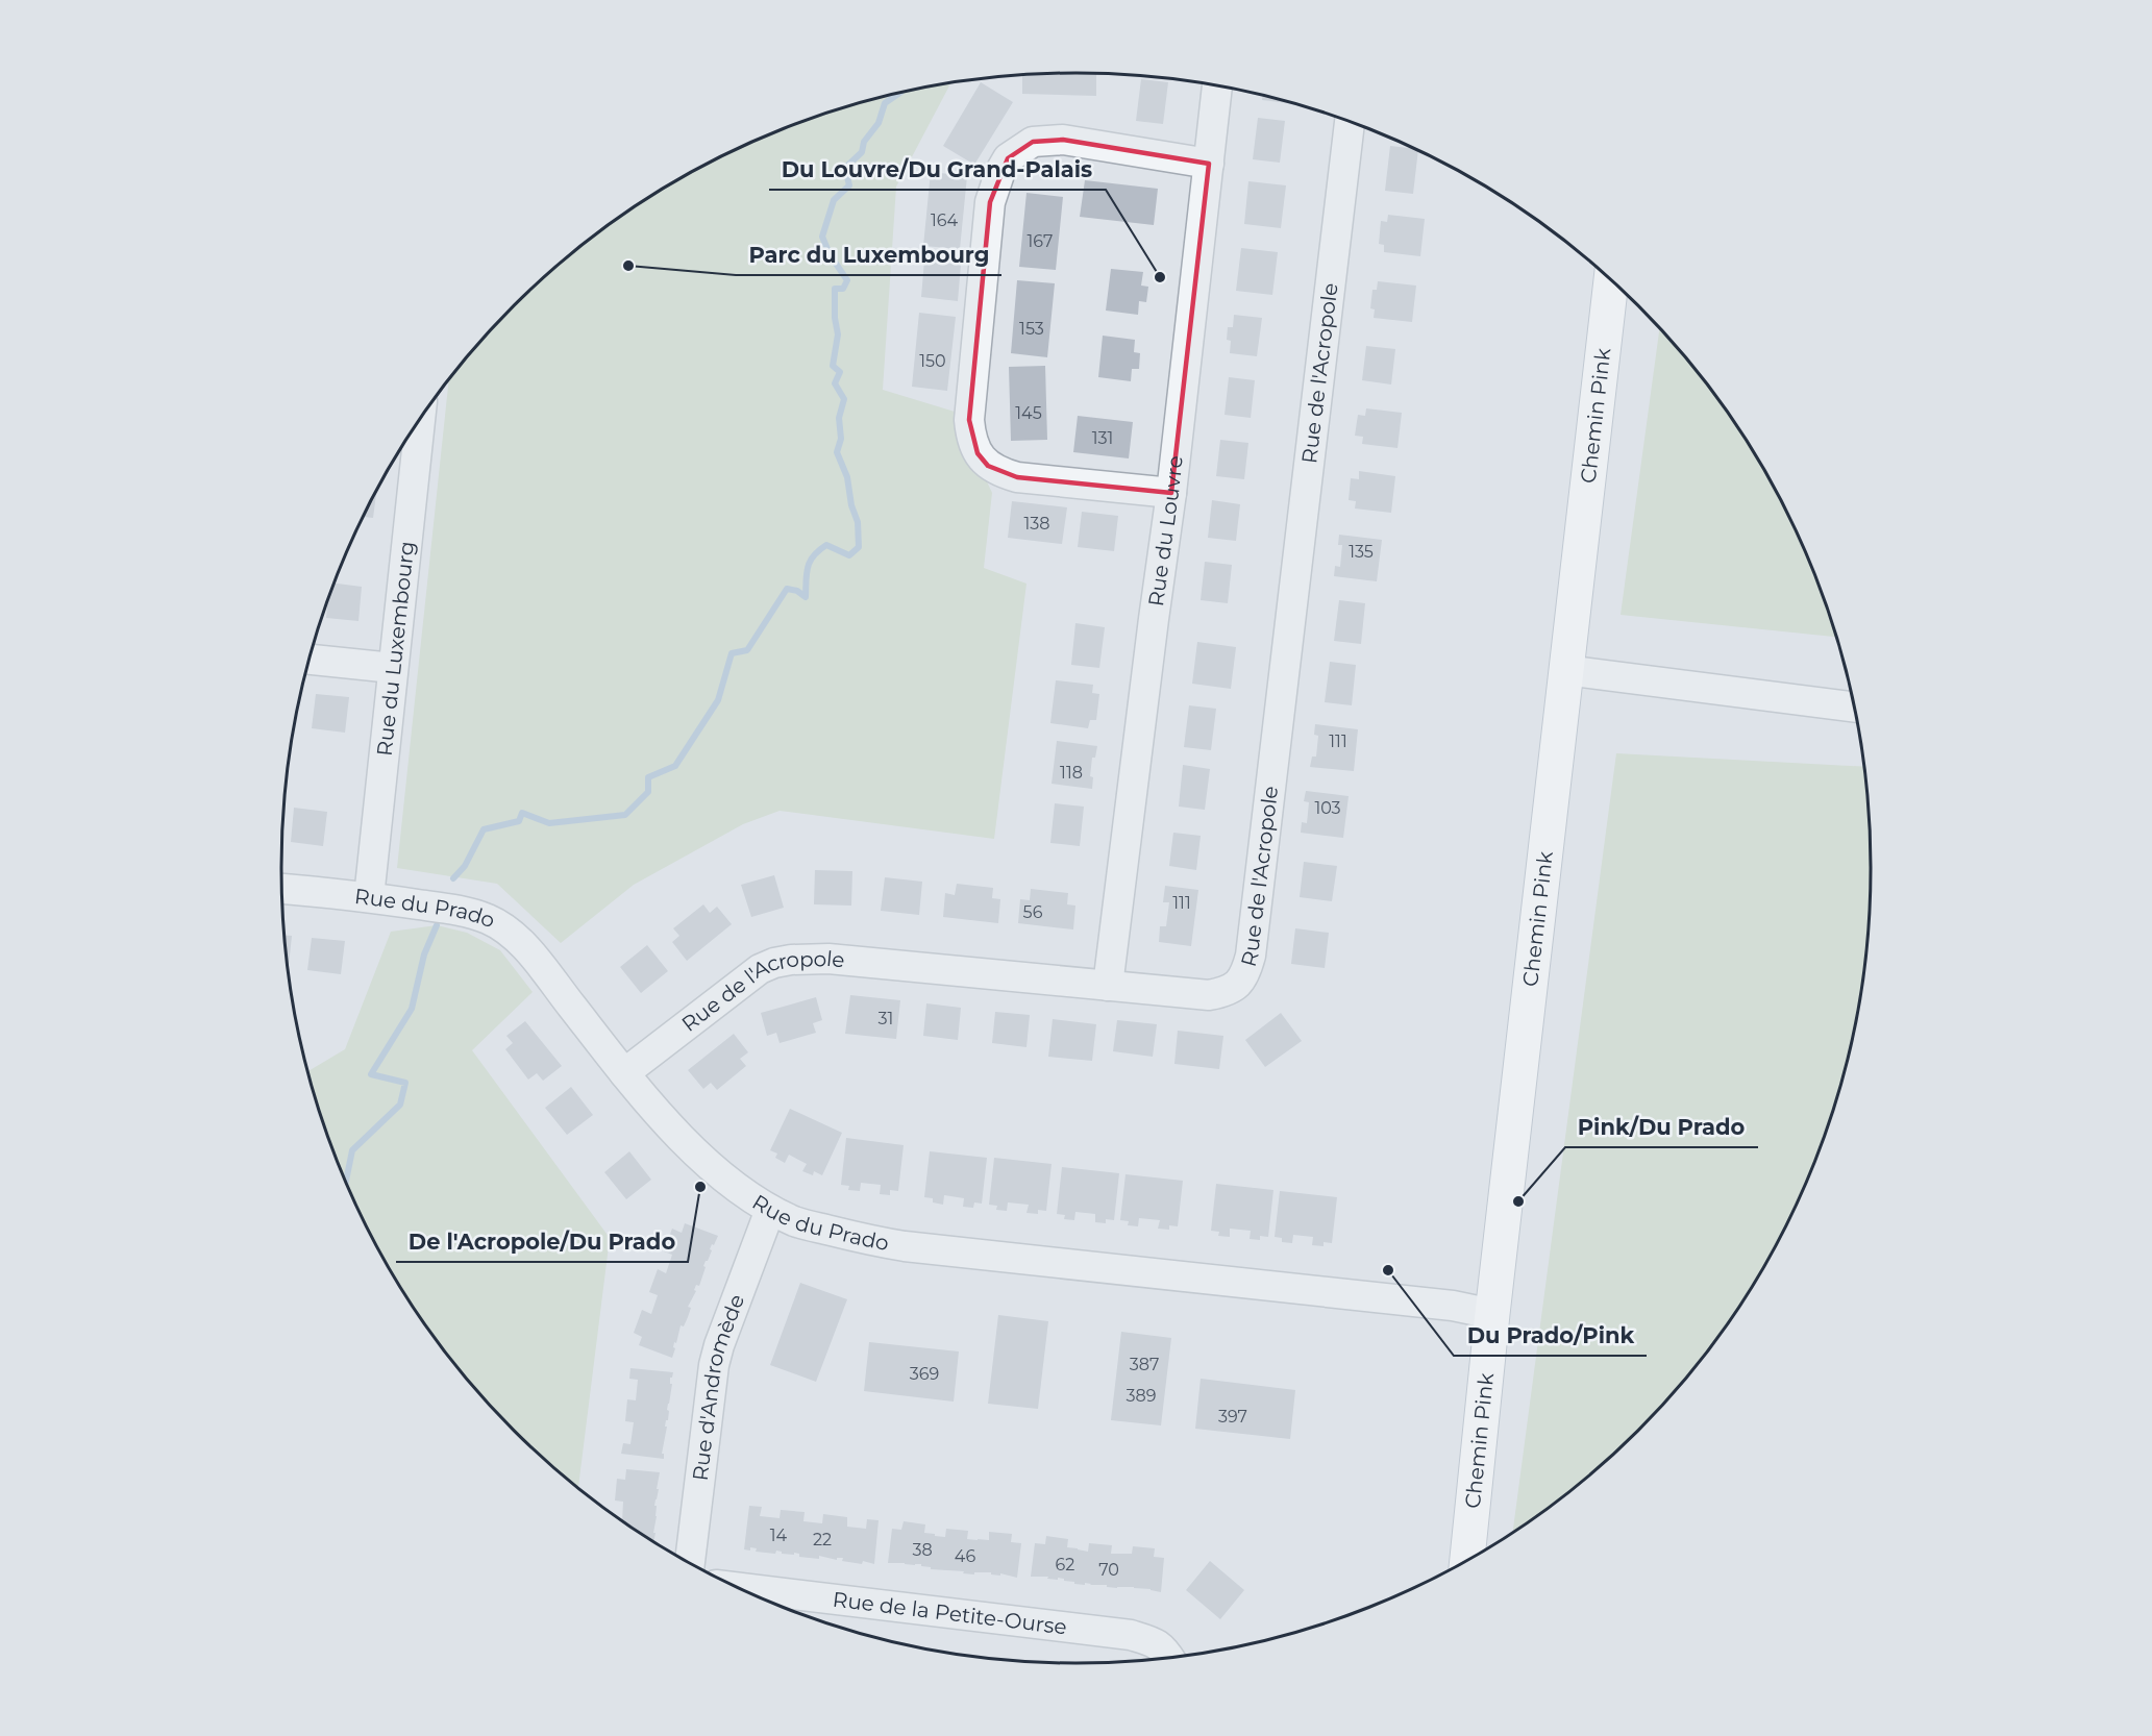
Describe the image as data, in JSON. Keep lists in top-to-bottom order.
{
  "streets": {
    "main road": ["Chemin Pink"],
    "street": [
      "Rue de l'Acropole",
      "Rue du Louvre",
      "Rue du Luxembourg",
      "Rue du Prado",
      "Rue d'Andromède",
      "Rue de la Petite-Ourse"
    ]
  },
  "crossings": [
    ["Rue de l'Acropole", "Rue du Louvre"],
    ["Rue de l'Acropole", "Rue du Prado"],
    ["Chemin Pink", "Rue du Prado"],
    ["Rue du Luxembourg", "Rue du Prado"],
    ["Rue du Prado", "Rue d'Andromède"]
  ],
  "places": [
    "Parc du Luxembourg",
    "Du Louvre/Du Grand-Palais",
    "De l'Acropole/Du Prado",
    "Pink/Du Prado",
    "Du Prado/Pink"
  ],
  "house_numbers": [
    "164",
    "167",
    "153",
    "150",
    "145",
    "131",
    "138",
    "135",
    "111",
    "118",
    "103",
    "111",
    "56",
    "31",
    "387",
    "369",
    "389",
    "397",
    "14",
    "22",
    "38",
    "46",
    "62",
    "70"
  ]
}
